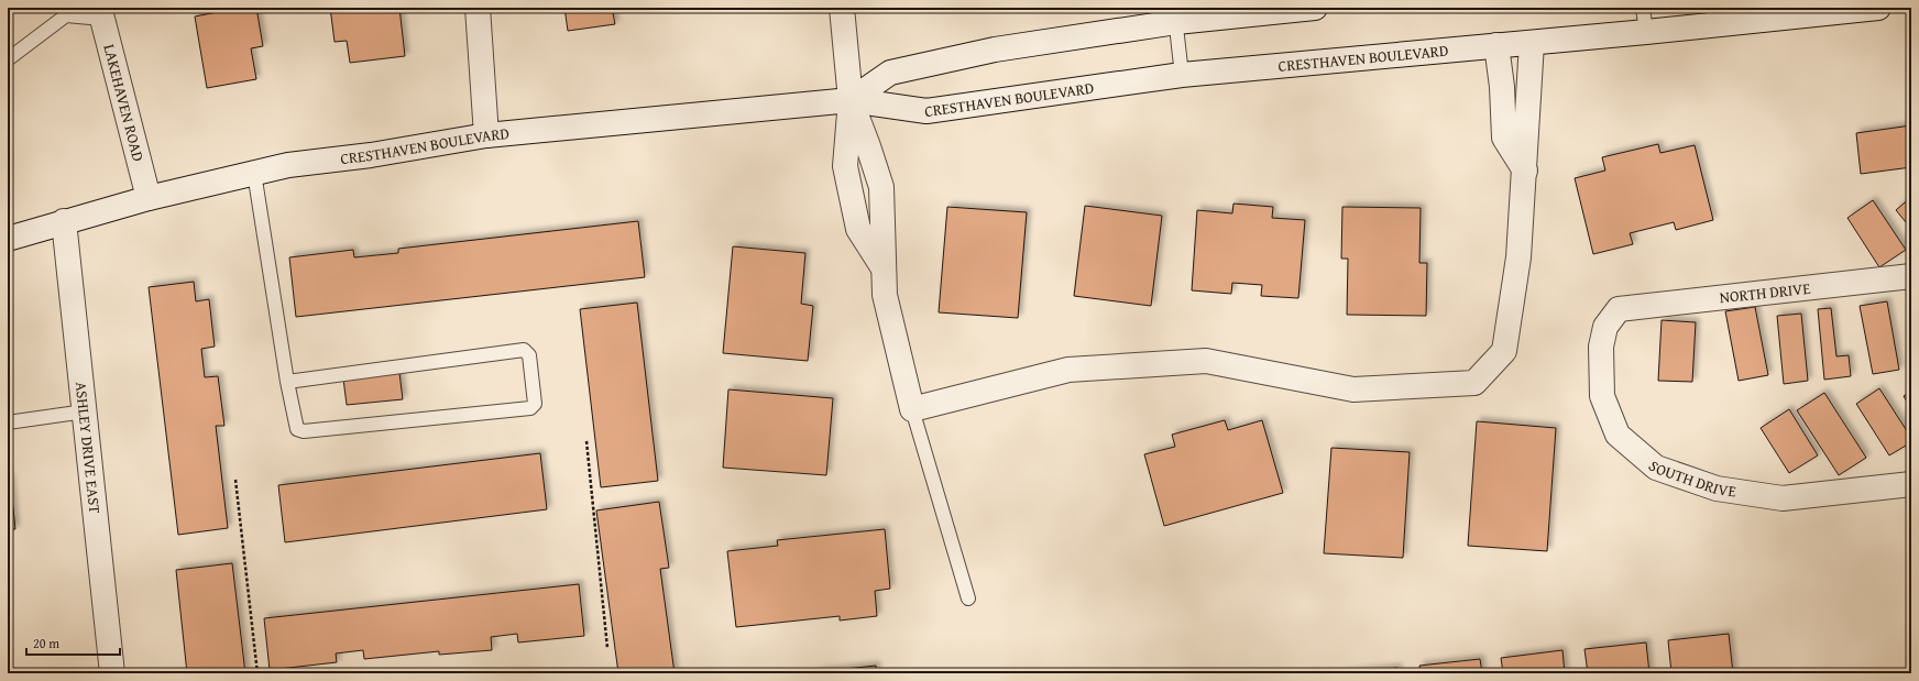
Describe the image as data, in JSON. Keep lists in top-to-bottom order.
{
  "streets": {
    "street": [
      "CRESTHAVEN BOULEVARD",
      "LAKEHAVEN ROAD",
      "NORTH DRIVE",
      "ASHLEY DRIVE EAST",
      "SOUTH DRIVE"
    ]
  },
  "crossings": [
    ["CRESTHAVEN BOULEVARD", "LAKEHAVEN ROAD"],
    ["CRESTHAVEN BOULEVARD", "ASHLEY DRIVE EAST"],
    ["NORTH DRIVE", "SOUTH DRIVE"]
  ],
  "scale_bar": "20 m"
}
